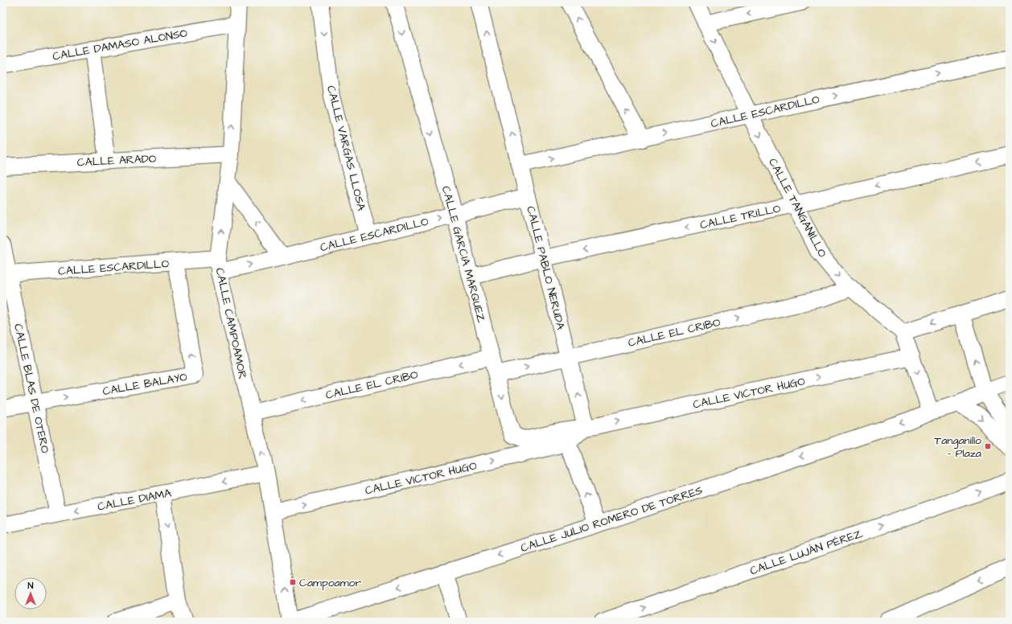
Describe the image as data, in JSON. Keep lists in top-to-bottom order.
{
  "streets": {
    "street": [
      "CALLE DAMASO ALONSO",
      "CALLE ESCARDILLO",
      "CALLE VARGAS LLOSA",
      "CALLE ARADO",
      "CALLE TANGANILLO",
      "CALLE TRILLO",
      "CALLE GARCIA MARQUEZ",
      "CALLE PABLO NERUDA",
      "CALLE CAMPOAMOR",
      "CALLE EL CRIBO",
      "CALLE BALAYO",
      "CALLE BLAS DE OTERO",
      "CALLE VICTOR HUGO",
      "CALLE DIAMA",
      "CALLE JULIO ROMERO DE TORRES",
      "CALLE LUJÁN PÉREZ"
    ]
  },
  "crossings": [
    ["CALLE DAMASO ALONSO", "CALLE CAMPOAMOR"],
    ["CALLE ESCARDILLO", "CALLE VARGAS LLOSA"],
    ["CALLE ESCARDILLO", "CALLE TANGANILLO"],
    ["CALLE ESCARDILLO", "CALLE GARCIA MARQUEZ"],
    ["CALLE ESCARDILLO", "CALLE PABLO NERUDA"],
    ["CALLE ESCARDILLO", "CALLE CAMPOAMOR"],
    ["CALLE ESCARDILLO", "CALLE BALAYO"],
    ["CALLE ESCARDILLO", "CALLE BLAS DE OTERO"],
    ["CALLE ARADO", "CALLE CAMPOAMOR"],
    ["CALLE TANGANILLO", "CALLE TRILLO"],
    ["CALLE TANGANILLO", "CALLE EL CRIBO"],
    ["CALLE TANGANILLO", "CALLE VICTOR HUGO"],
    ["CALLE TANGANILLO", "CALLE JULIO ROMERO DE TORRES"],
    ["CALLE TRILLO", "CALLE GARCIA MARQUEZ"],
    ["CALLE TRILLO", "CALLE PABLO NERUDA"],
    ["CALLE GARCIA MARQUEZ", "CALLE PABLO NERUDA"],
    ["CALLE GARCIA MARQUEZ", "CALLE EL CRIBO"],
    ["CALLE GARCIA MARQUEZ", "CALLE VICTOR HUGO"],
    ["CALLE PABLO NERUDA", "CALLE EL CRIBO"],
    ["CALLE PABLO NERUDA", "CALLE VICTOR HUGO"],
    ["CALLE CAMPOAMOR", "CALLE EL CRIBO"],
    ["CALLE CAMPOAMOR", "CALLE VICTOR HUGO"],
    ["CALLE CAMPOAMOR", "CALLE DIAMA"],
    ["CALLE CAMPOAMOR", "CALLE JULIO ROMERO DE TORRES"],
    ["CALLE BALAYO", "CALLE BLAS DE OTERO"],
    ["CALLE BLAS DE OTERO", "CALLE DIAMA"]
  ],
  "one_way": [
    "CALLE ESCARDILLO",
    "CALLE TRILLO",
    "CALLE GARCIA MARQUEZ",
    "CALLE VICTOR HUGO",
    "CALLE JULIO ROMERO DE TORRES"
  ],
  "places": {
    "transit": ["Tanganillo - Plaza", "Campoamor"]
  },
  "north": "top"
}
